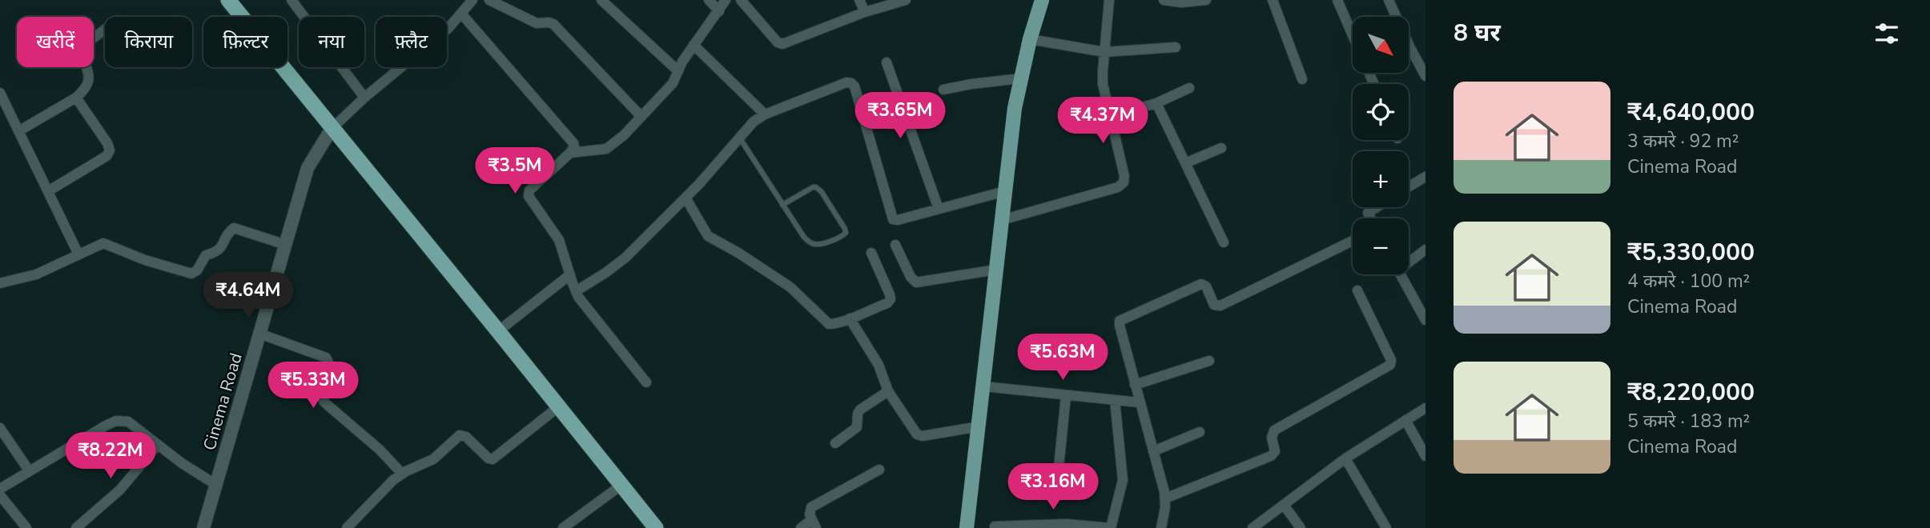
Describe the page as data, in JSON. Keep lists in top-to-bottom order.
{
  "streets": {
    "street": ["Cinema Road"]
  },
  "north": "bottom right",
  "page": {
    "heading": "8 घर",
    "map_buttons": ["+", "−"],
    "chip": [
      "खरीदें",
      "किराया",
      "फ़िल्टर",
      "नया",
      "फ़्लैट"
    ],
    "list": [
      {
        "name": "₹4,640,000",
        "note": "3 कमरे · 92 m² · Cinema Road"
      },
      {
        "name": "₹5,330,000",
        "note": "4 कमरे · 100 m² · Cinema Road"
      },
      {
        "name": "₹8,220,000",
        "note": "5 कमरे · 183 m² · Cinema Road"
      }
    ],
    "price": [
      "₹3.65M",
      "₹4.37M",
      "₹3.5M",
      "₹4.64M",
      "₹5.63M",
      "₹5.33M",
      "₹8.22M",
      "₹3.16M"
    ]
  }
}
